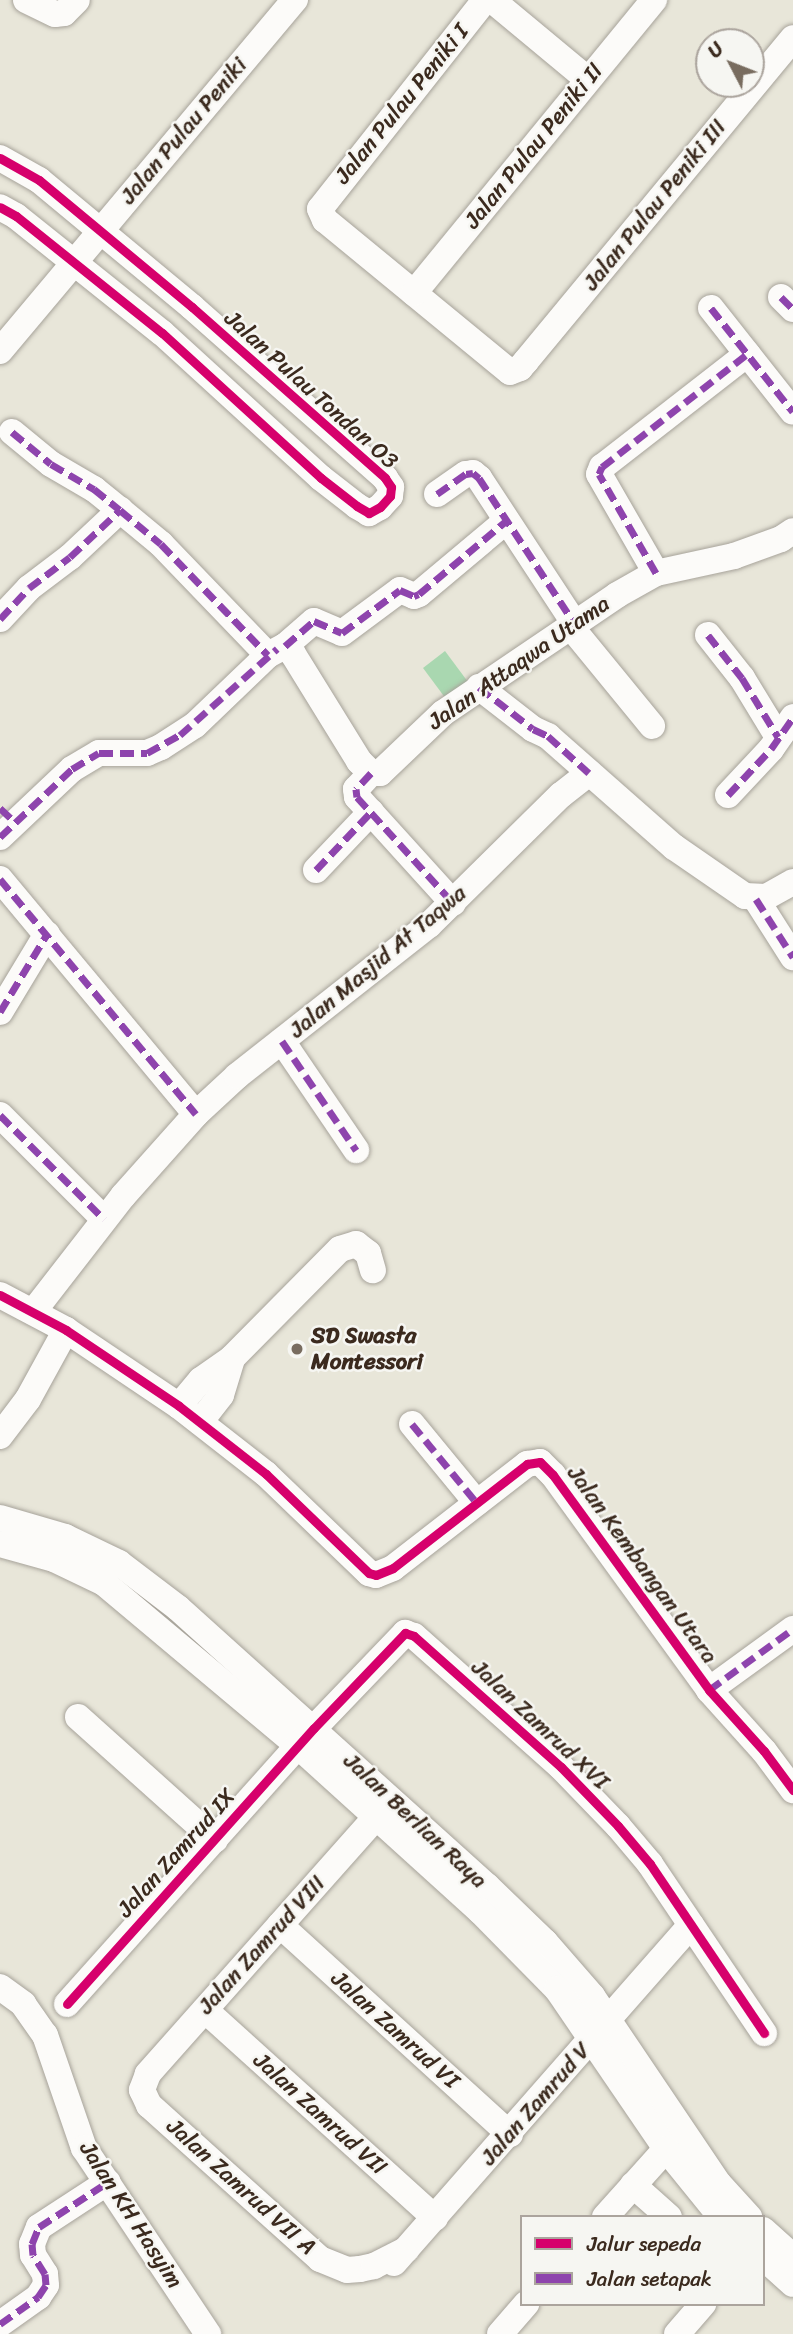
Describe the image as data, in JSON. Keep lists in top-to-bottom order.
{
  "streets": {
    "street": [
      "Jalan Pulau Peniki I",
      "Jalan Pulau Peniki",
      "Jalan Pulau Peniki II",
      "Jalan Pulau Peniki III",
      "Jalan Pulau Tondan O3",
      "Jalan Attaqwa Utama",
      "Jalan Masjid At Taqwa",
      "Jalan Kembangan Utara",
      "Jalan Zamrud XVI",
      "Jalan Berlian Raya",
      "Jalan Zamrud IX",
      "Jalan Zamrud VIII",
      "Jalan Zamrud VI",
      "Jalan Zamrud V",
      "Jalan Zamrud VII",
      "Jalan Zamrud VII A",
      "Jalan KH Hasyim"
    ]
  },
  "crossings": [
    ["Jalan Pulau Peniki I", "Jalan Pulau Peniki II"],
    ["Jalan Pulau Peniki I", "Jalan Pulau Peniki III"],
    ["Jalan Pulau Peniki", "Jalan Pulau Tondan O3"],
    ["Jalan Pulau Peniki II", "Jalan Pulau Peniki III"],
    ["Jalan Masjid At Taqwa", "Jalan Kembangan Utara"],
    ["Jalan Zamrud XVI", "Jalan Berlian Raya"],
    ["Jalan Zamrud XVI", "Jalan Zamrud IX"],
    ["Jalan Zamrud XVI", "Jalan Zamrud V"],
    ["Jalan Berlian Raya", "Jalan Zamrud IX"],
    ["Jalan Berlian Raya", "Jalan Zamrud VIII"],
    ["Jalan Berlian Raya", "Jalan Zamrud V"],
    ["Jalan Zamrud VIII", "Jalan Zamrud VI"],
    ["Jalan Zamrud VIII", "Jalan Zamrud VII"],
    ["Jalan Zamrud VIII", "Jalan Zamrud VII A"],
    ["Jalan Zamrud VI", "Jalan Zamrud V"],
    ["Jalan Zamrud V", "Jalan Zamrud VII"],
    ["Jalan Zamrud V", "Jalan Zamrud VII A"]
  ],
  "places": ["SD Swasta Montessori"],
  "legend": ["Jalur sepeda", "Jalan setapak"],
  "north": "top left"
}
